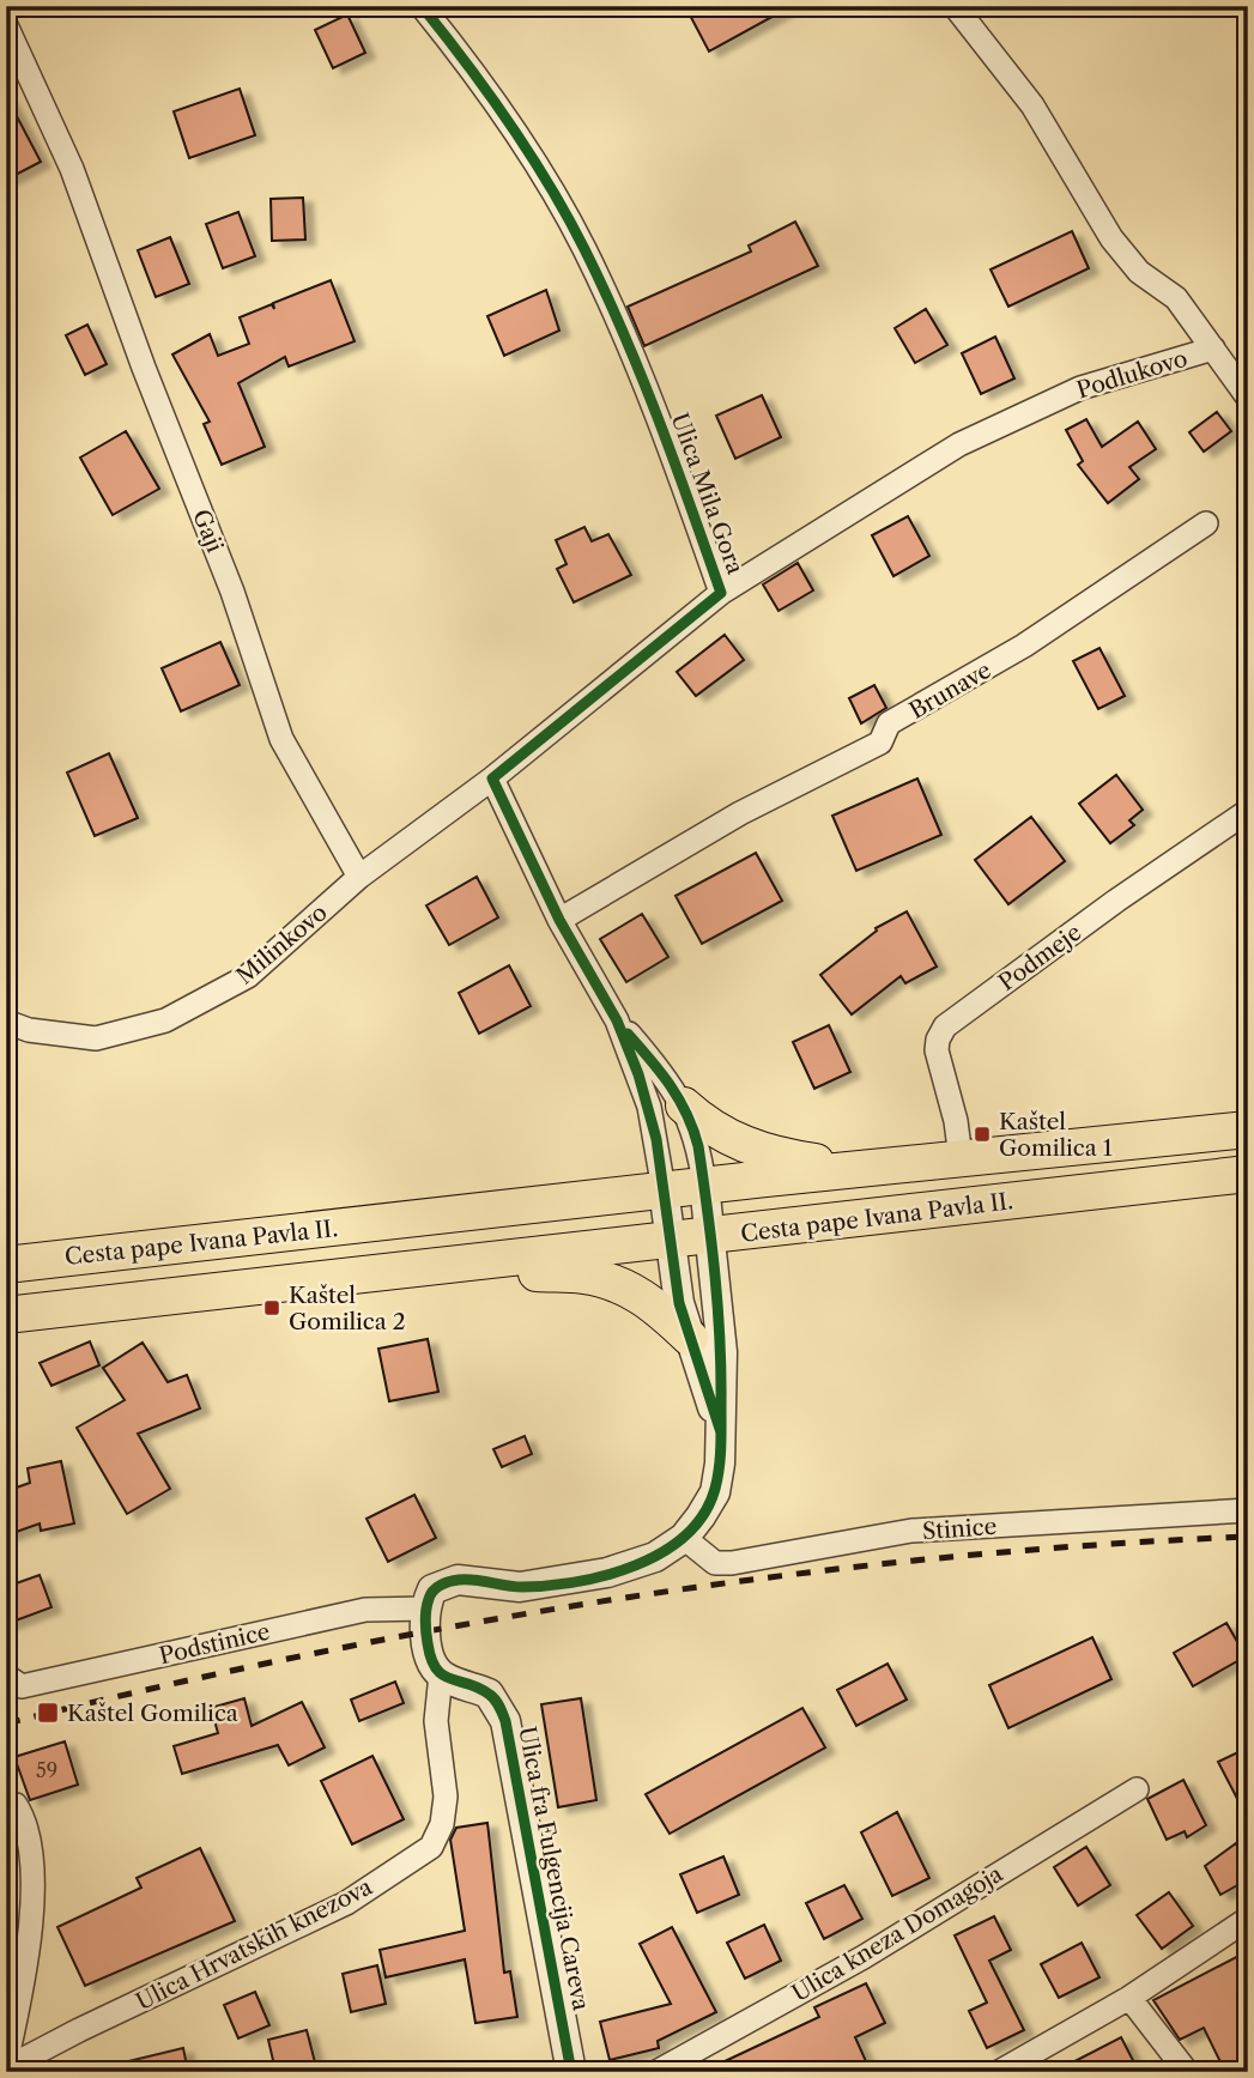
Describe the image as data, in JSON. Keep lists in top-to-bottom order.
{
  "streets": {
    "main road": ["Cesta pape Ivana Pavla II."],
    "street": [
      "Podlukovo",
      "Ulica Mila Gora",
      "Gaji",
      "Brunave",
      "Milinkovo",
      "Podmeje",
      "Stinice",
      "Podstinice",
      "Ulica fra Fulgencija Careva",
      "Ulica kneza Domagoja",
      "Ulica Hrvatskih knezova"
    ]
  },
  "crossings": [
    ["Podlukovo", "Ulica Mila Gora"],
    ["Gaji", "Milinkovo"],
    ["Podmeje", "Cesta pape Ivana Pavla II."],
    ["Ulica fra Fulgencija Careva", "Ulica Hrvatskih knezova"]
  ],
  "places": {
    "transit": ["Kaštel Gomilica 1", "Kaštel Gomilica 2", "Kaštel Gomilica"]
  },
  "house_numbers": ["59"]
}
